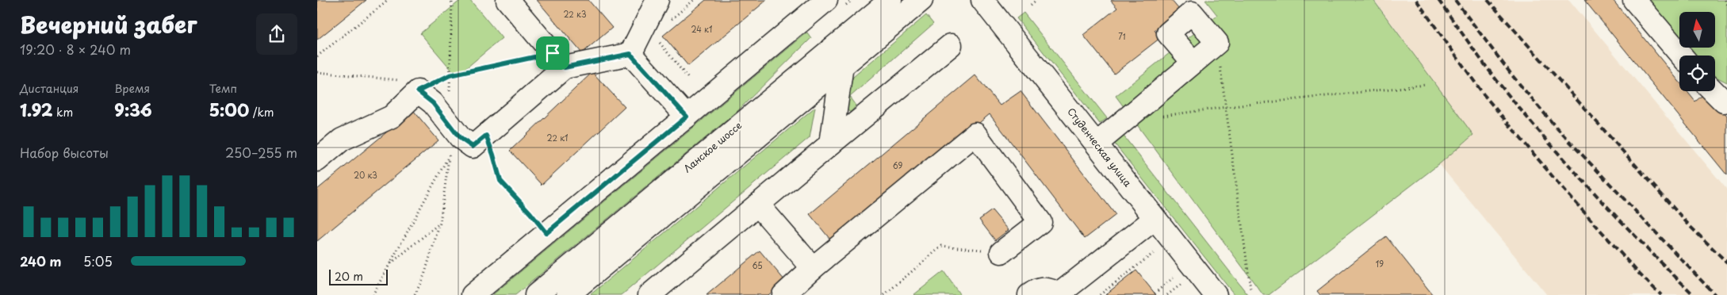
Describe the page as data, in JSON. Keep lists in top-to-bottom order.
{
  "streets": {
    "street": ["Ланское шоссе", "Студенческая улица"]
  },
  "house_numbers": [
    "22 к3",
    "24 к1",
    "71",
    "22 к1",
    "69",
    "20 к3",
    "19",
    "65"
  ],
  "scale_bar": "20 m",
  "north": "top",
  "page": {
    "heading": ["Вечерний забег", "19:20 · 8 × 240 m"],
    "stats": [
      ["Дистанция", "1.92 km"],
      ["Время", "9:36"],
      ["Темп", "5:00 /km"]
    ],
    "chart": ["Набор высоты", "250–255 m"],
    "list": [
      {
        "name": "240 m",
        "note": "5:05"
      }
    ],
    "scale": "20 m"
  }
}
